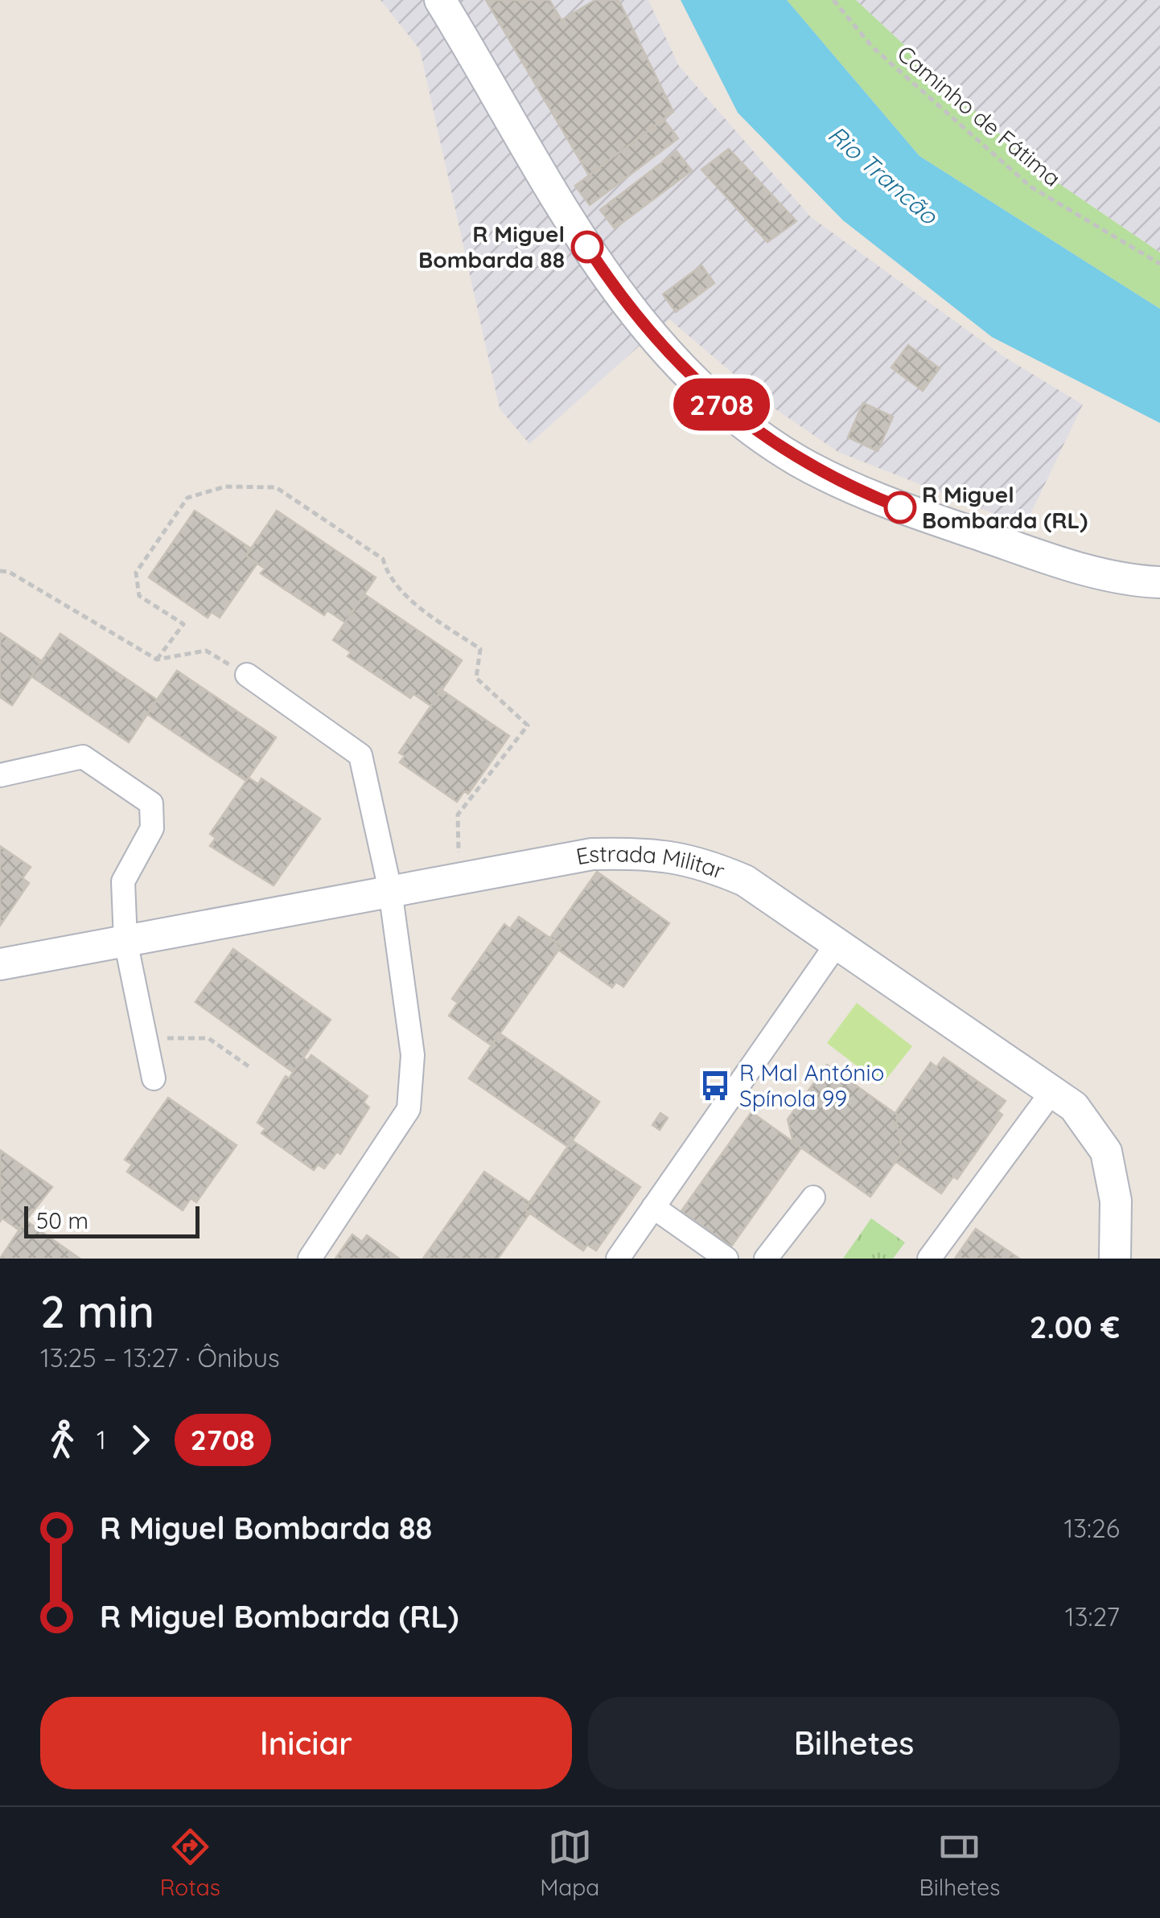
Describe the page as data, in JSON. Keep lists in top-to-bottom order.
{
  "streets": {
    "street": ["Estrada Militar"],
    "path": ["Caminho de Fátima"]
  },
  "water": ["Rio Trancão"],
  "places": {
    "other": ["R Miguel Bombarda 88", "R Miguel Bombarda (RL)"],
    "bus stop": ["R Mal António Spínola 99"]
  },
  "lines": ["bus line 2708"],
  "scale_bar": "50 m",
  "page": {
    "on_map": "2708",
    "scale": "50 m",
    "heading": ["2 min", "13:25 – 13:27 · Ônibus", "2.00 €"],
    "legs": ["1", "2708"],
    "list": [
      {
        "name": "R Miguel Bombarda 88",
        "value": "13:26"
      },
      {
        "name": "R Miguel Bombarda (RL)",
        "value": "13:27"
      }
    ],
    "buttons": ["Iniciar", "Bilhetes"],
    "tabs": ["Rotas", "Mapa", "Bilhetes"]
  }
}
